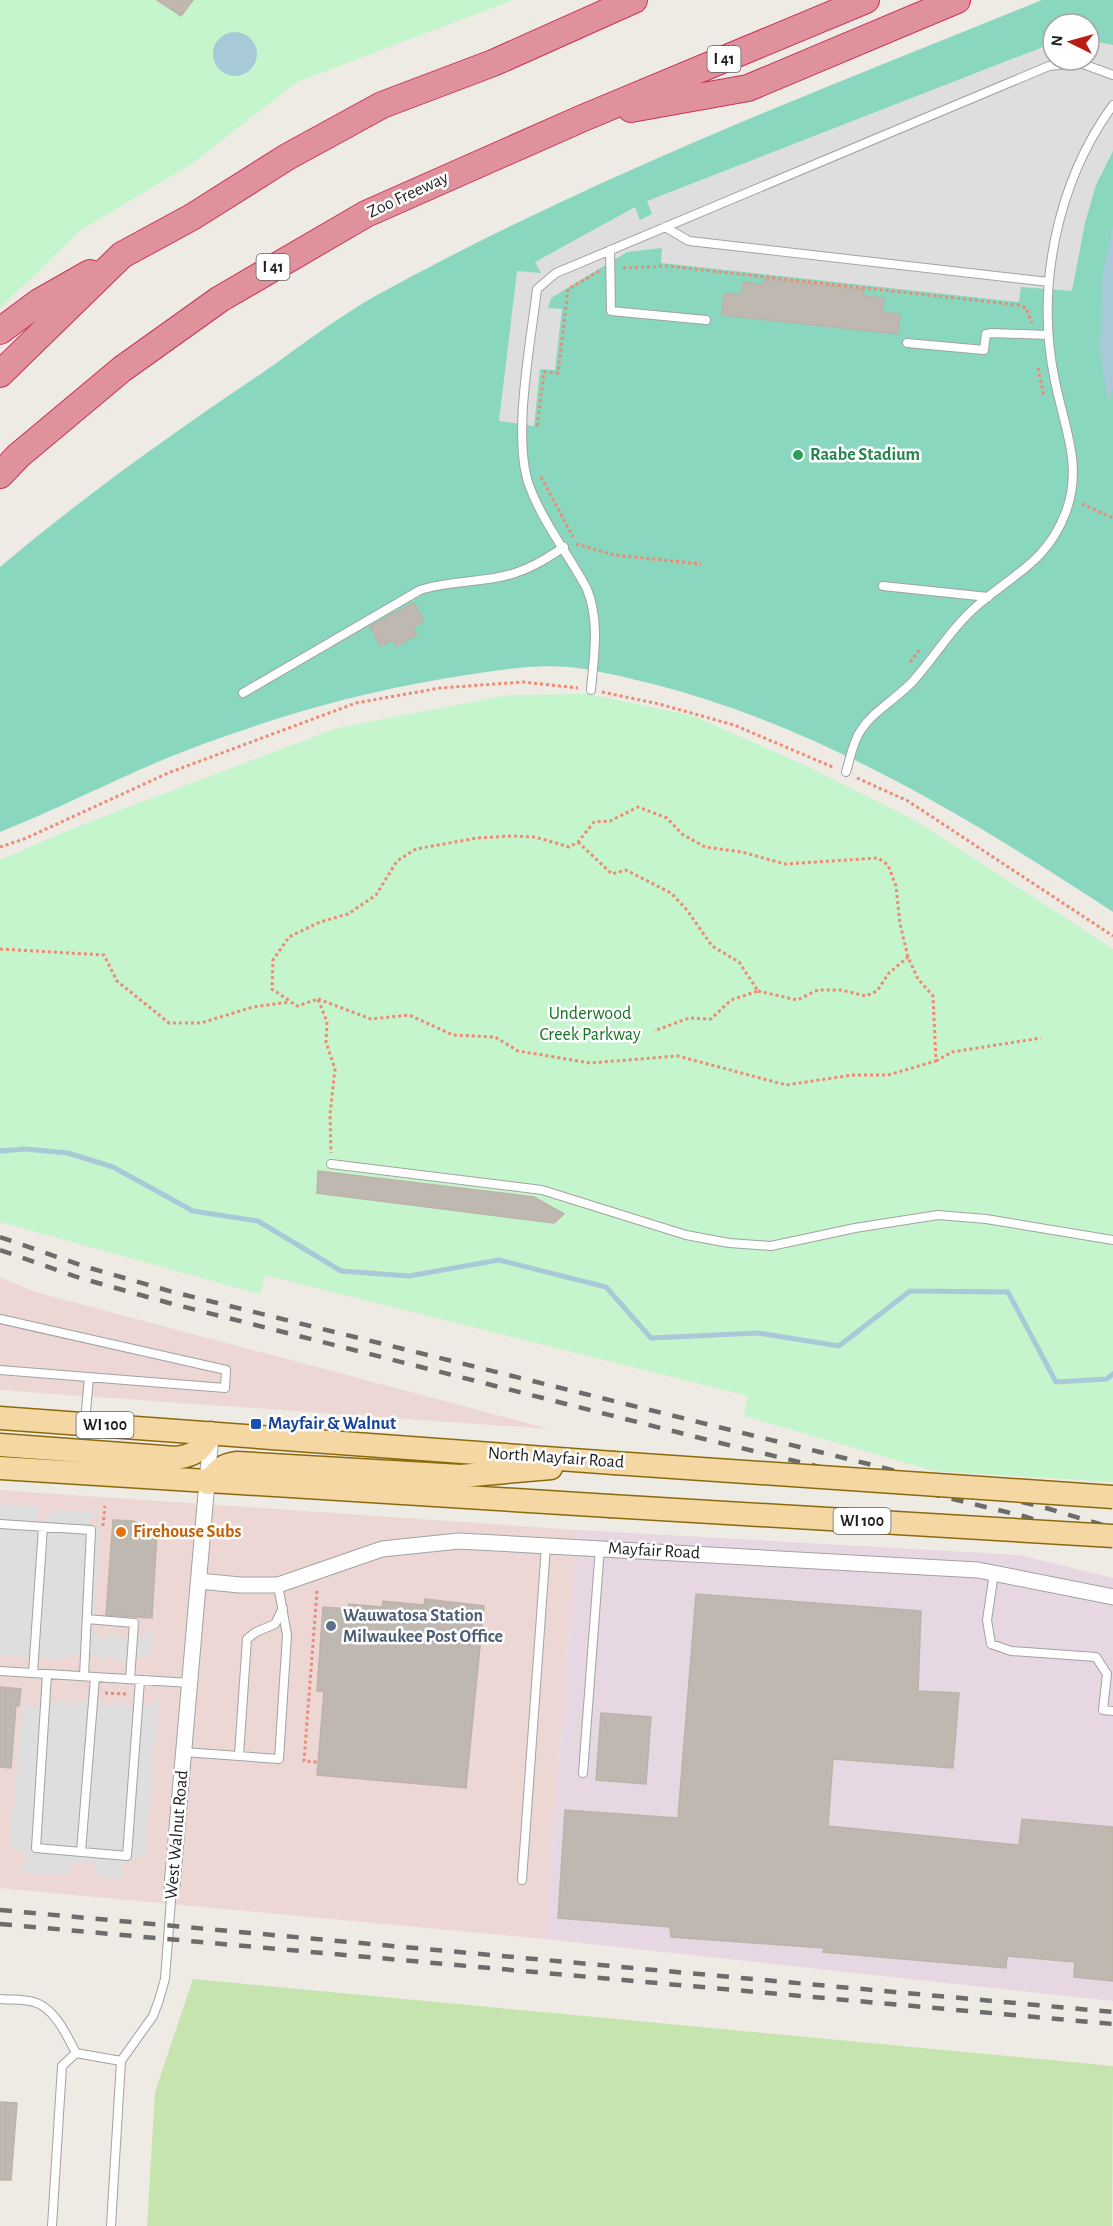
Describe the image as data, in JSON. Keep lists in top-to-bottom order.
{
  "streets": {
    "highway": ["I 41", "Zoo Freeway"],
    "main road": ["WI 100", "North Mayfair Road"],
    "street": ["Mayfair Road", "West Walnut Road"]
  },
  "crossings": [
    ["WI 100", "West Walnut Road"],
    ["North Mayfair Road", "West Walnut Road"],
    ["Mayfair Road", "West Walnut Road"]
  ],
  "parks": ["Underwood Creek Parkway"],
  "places": {
    "other": ["Raabe Stadium", "Firehouse Subs", "Wauwatosa Station Milwaukee Post Office"],
    "transit": ["Mayfair & Walnut"]
  },
  "north": "left"
}
